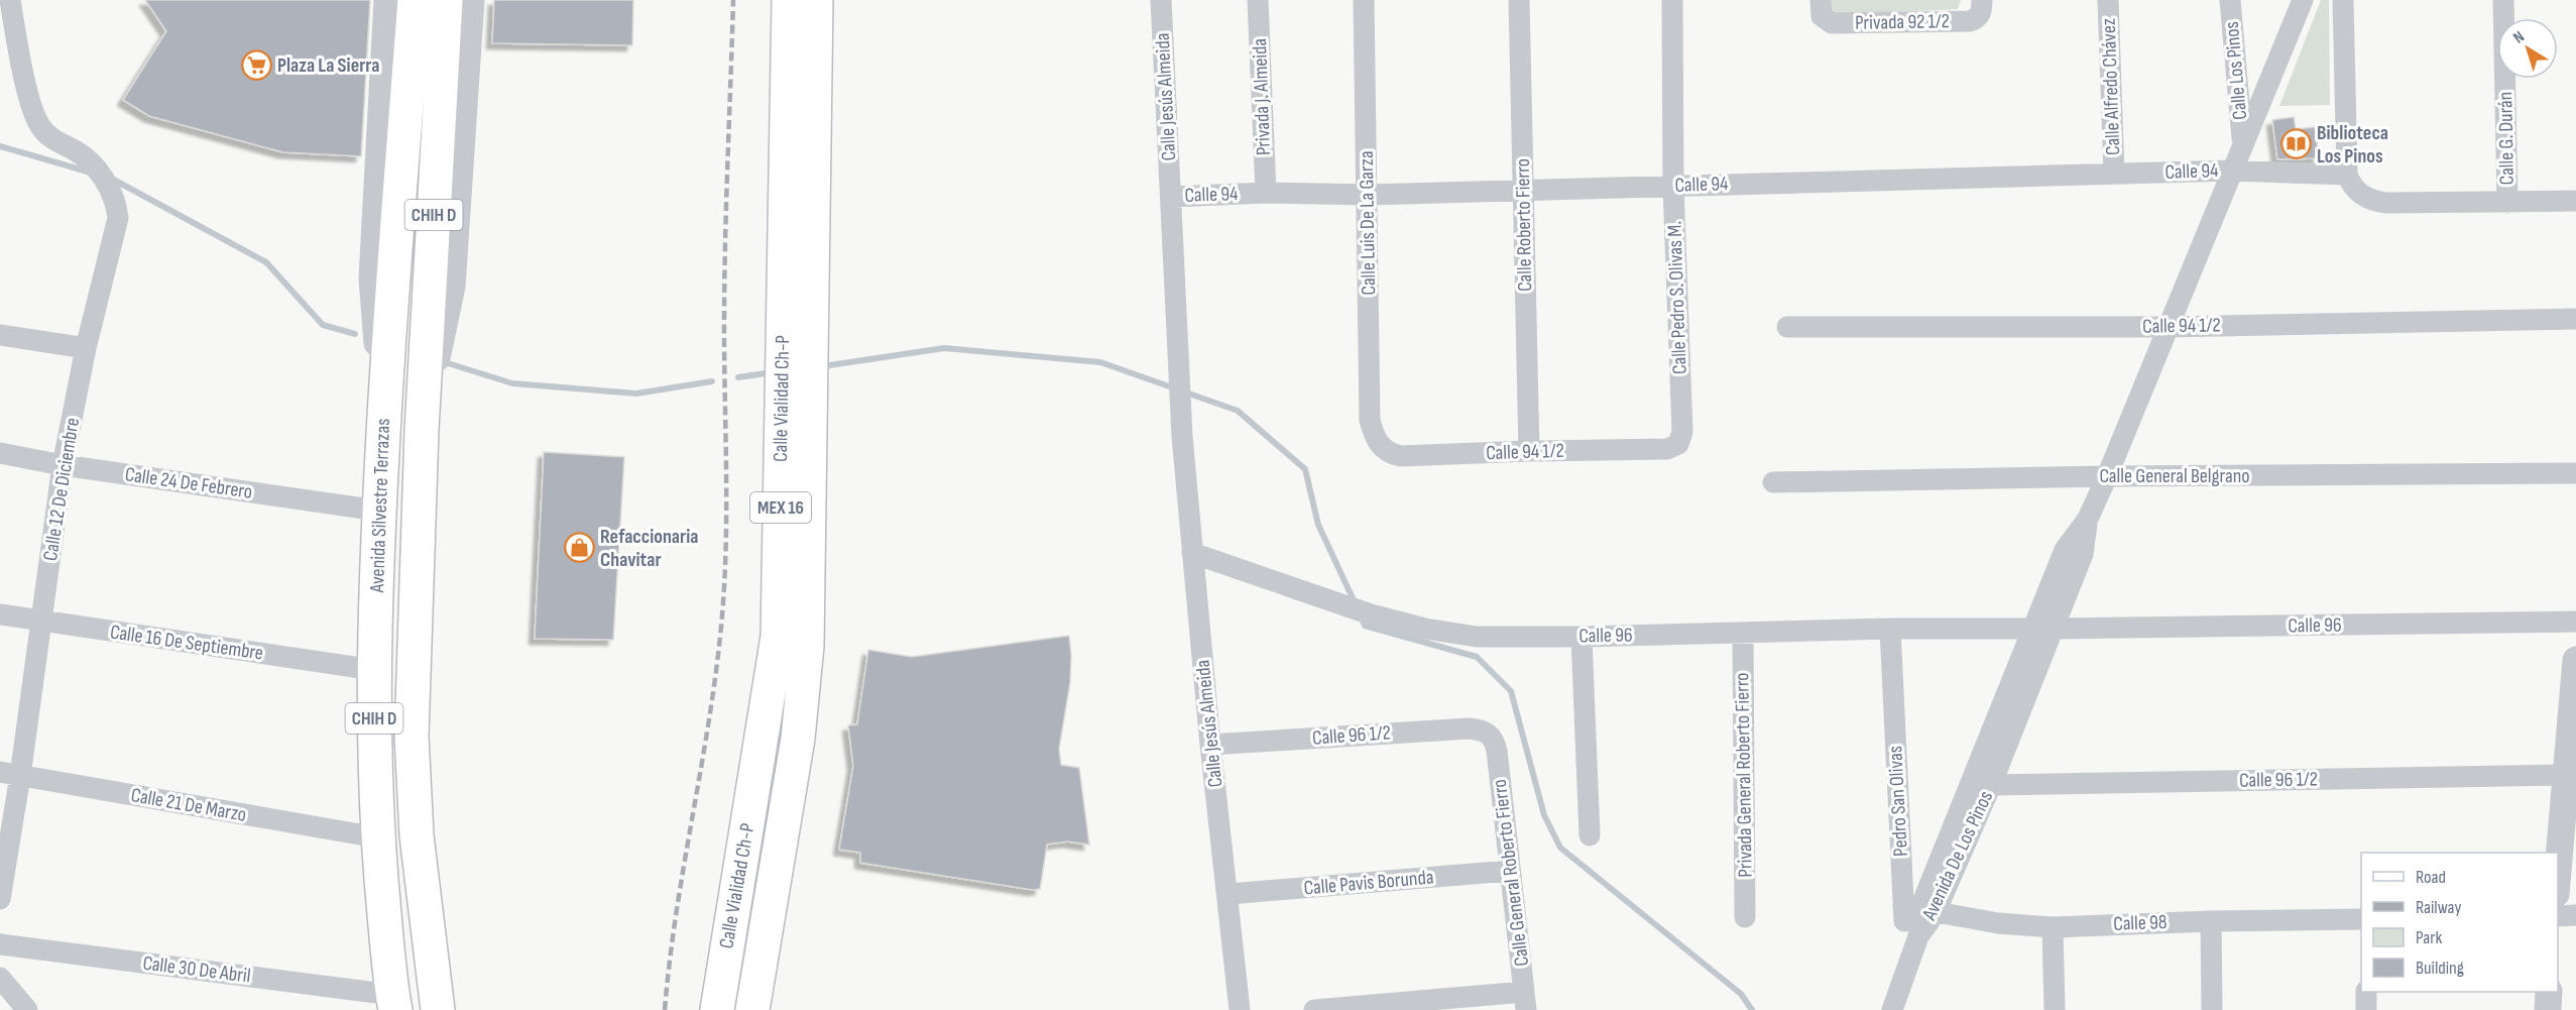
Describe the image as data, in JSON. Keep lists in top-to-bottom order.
{
  "streets": {
    "main road": [
      "CHIH D",
      "Calle Vialidad Ch-P",
      "Avenida Silvestre Terrazas",
      "MEX 16"
    ],
    "street": [
      "Privada 92 1/2",
      "Calle Los Pinos",
      "Calle Alfredo Chávez",
      "Calle Jesús Almeida",
      "Privada J. Almeida",
      "Calle G. Durán",
      "Calle 94",
      "Calle Luis De La Garza",
      "Calle Roberto Fierro",
      "Calle Pedro S. Olivas M.",
      "Calle 94 1/2",
      "Calle General Belgrano",
      "Calle 24 De Febrero",
      "Calle 12 De Diciembre",
      "Calle 96",
      "Calle 16 De Septiembre",
      "Calle 96 1/2",
      "Privada General Roberto Fierro",
      "Pedro San Olivas",
      "Calle 21 De Marzo",
      "Avenida De Los Pinos",
      "Calle General Roberto Fierro",
      "Calle Pavis Borunda",
      "Calle 98",
      "Calle 30 De Abril"
    ]
  },
  "crossings": [
    ["Calle Los Pinos", "Avenida De Los Pinos"],
    ["Calle Alfredo Chávez", "Calle 94"],
    ["Calle Jesús Almeida", "Calle 94"],
    ["Calle Jesús Almeida", "Calle 96"],
    ["Calle Jesús Almeida", "Calle 96 1/2"],
    ["Calle Jesús Almeida", "Calle Pavis Borunda"],
    ["Privada J. Almeida", "Calle 94"],
    ["Calle 94", "Calle Luis De La Garza"],
    ["Calle 94", "Calle Roberto Fierro"],
    ["Calle 94", "Calle Pedro S. Olivas M."],
    ["Calle 94", "Avenida De Los Pinos"],
    ["CHIH D", "Avenida Silvestre Terrazas"],
    ["Calle Luis De La Garza", "Calle 94 1/2"],
    ["Calle Roberto Fierro", "Calle 94 1/2"],
    ["Calle Pedro S. Olivas M.", "Calle 94 1/2"],
    ["Calle 94 1/2", "Avenida De Los Pinos"],
    ["Calle General Belgrano", "Avenida De Los Pinos"],
    ["Calle 24 De Febrero", "Calle 12 De Diciembre"],
    ["Calle 24 De Febrero", "Avenida Silvestre Terrazas"],
    ["Calle 12 De Diciembre", "Calle 16 De Septiembre"],
    ["Calle 12 De Diciembre", "Calle 21 De Marzo"],
    ["Avenida Silvestre Terrazas", "Calle 16 De Septiembre"],
    ["Avenida Silvestre Terrazas", "Calle 21 De Marzo"],
    ["Avenida Silvestre Terrazas", "Calle 30 De Abril"],
    ["Calle 96", "Privada General Roberto Fierro"],
    ["Calle 96", "Pedro San Olivas"],
    ["Calle 96", "Avenida De Los Pinos"],
    ["Calle 96 1/2", "Avenida De Los Pinos"],
    ["Calle 96 1/2", "Calle General Roberto Fierro"],
    ["Pedro San Olivas", "Avenida De Los Pinos"],
    ["Pedro San Olivas", "Calle 98"],
    ["Avenida De Los Pinos", "Calle 98"],
    ["Calle General Roberto Fierro", "Calle Pavis Borunda"]
  ],
  "places": {
    "supermarket": ["Plaza La Sierra"],
    "library": ["Biblioteca Los Pinos"],
    "shop": ["Refaccionaria Chavitar"]
  },
  "legend": [
    "Road",
    "Railway",
    "Park",
    "Building"
  ],
  "north": "top left"
}
